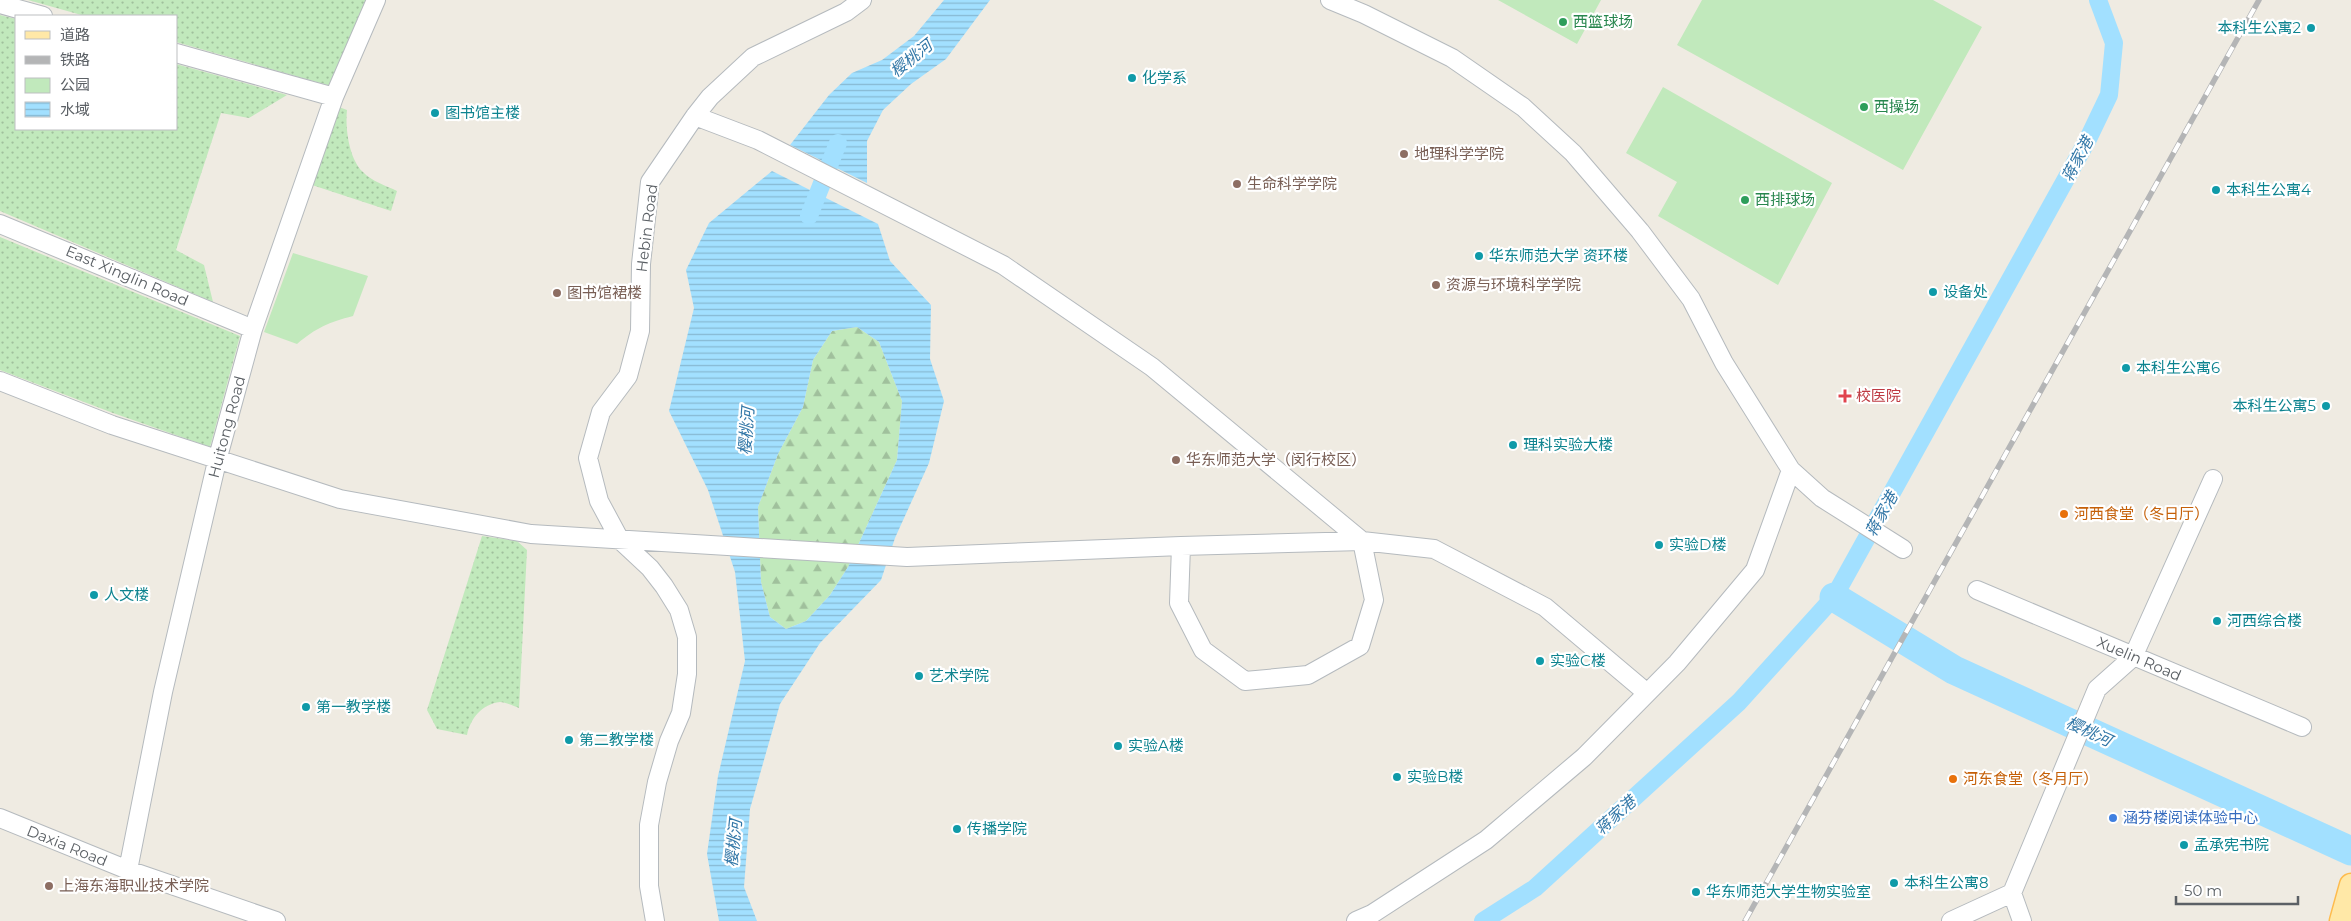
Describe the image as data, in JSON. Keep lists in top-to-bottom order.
{
  "streets": {
    "street": [
      "Hebin Road",
      "East Xinglin Road",
      "Huitong Road",
      "Xuelin Road",
      "Daxia Road"
    ]
  },
  "crossings": [
    ["East Xinglin Road", "Huitong Road"],
    ["Huitong Road", "Daxia Road"]
  ],
  "water": ["樱桃河", "蒋家港"],
  "places": {
    "other": [
      "西篮球场",
      "本科生公寓2",
      "化学系",
      "西操场",
      "图书馆主楼",
      "地理科学学院",
      "生命科学学院",
      "本科生公寓4",
      "西排球场",
      "华东师范大学 资环楼",
      "资源与环境科学学院",
      "设备处",
      "图书馆裙楼",
      "本科生公寓6",
      "本科生公寓5",
      "理科实验大楼",
      "华东师范大学（闵行校区）",
      "河西食堂（冬日厅）",
      "实验D楼",
      "人文楼",
      "河西综合楼",
      "实验C楼",
      "艺术学院",
      "第一教学楼",
      "第二教学楼",
      "实验A楼",
      "实验B楼",
      "河东食堂（冬月厅）",
      "涵芬楼阅读体验中心",
      "传播学院",
      "孟承宪书院",
      "本科生公寓8",
      "上海东海职业技术学院",
      "华东师范大学生物实验室"
    ],
    "health": ["校医院"]
  },
  "legend": [
    "道路",
    "铁路",
    "公园",
    "水域"
  ],
  "scale_bar": "50 m"
}
